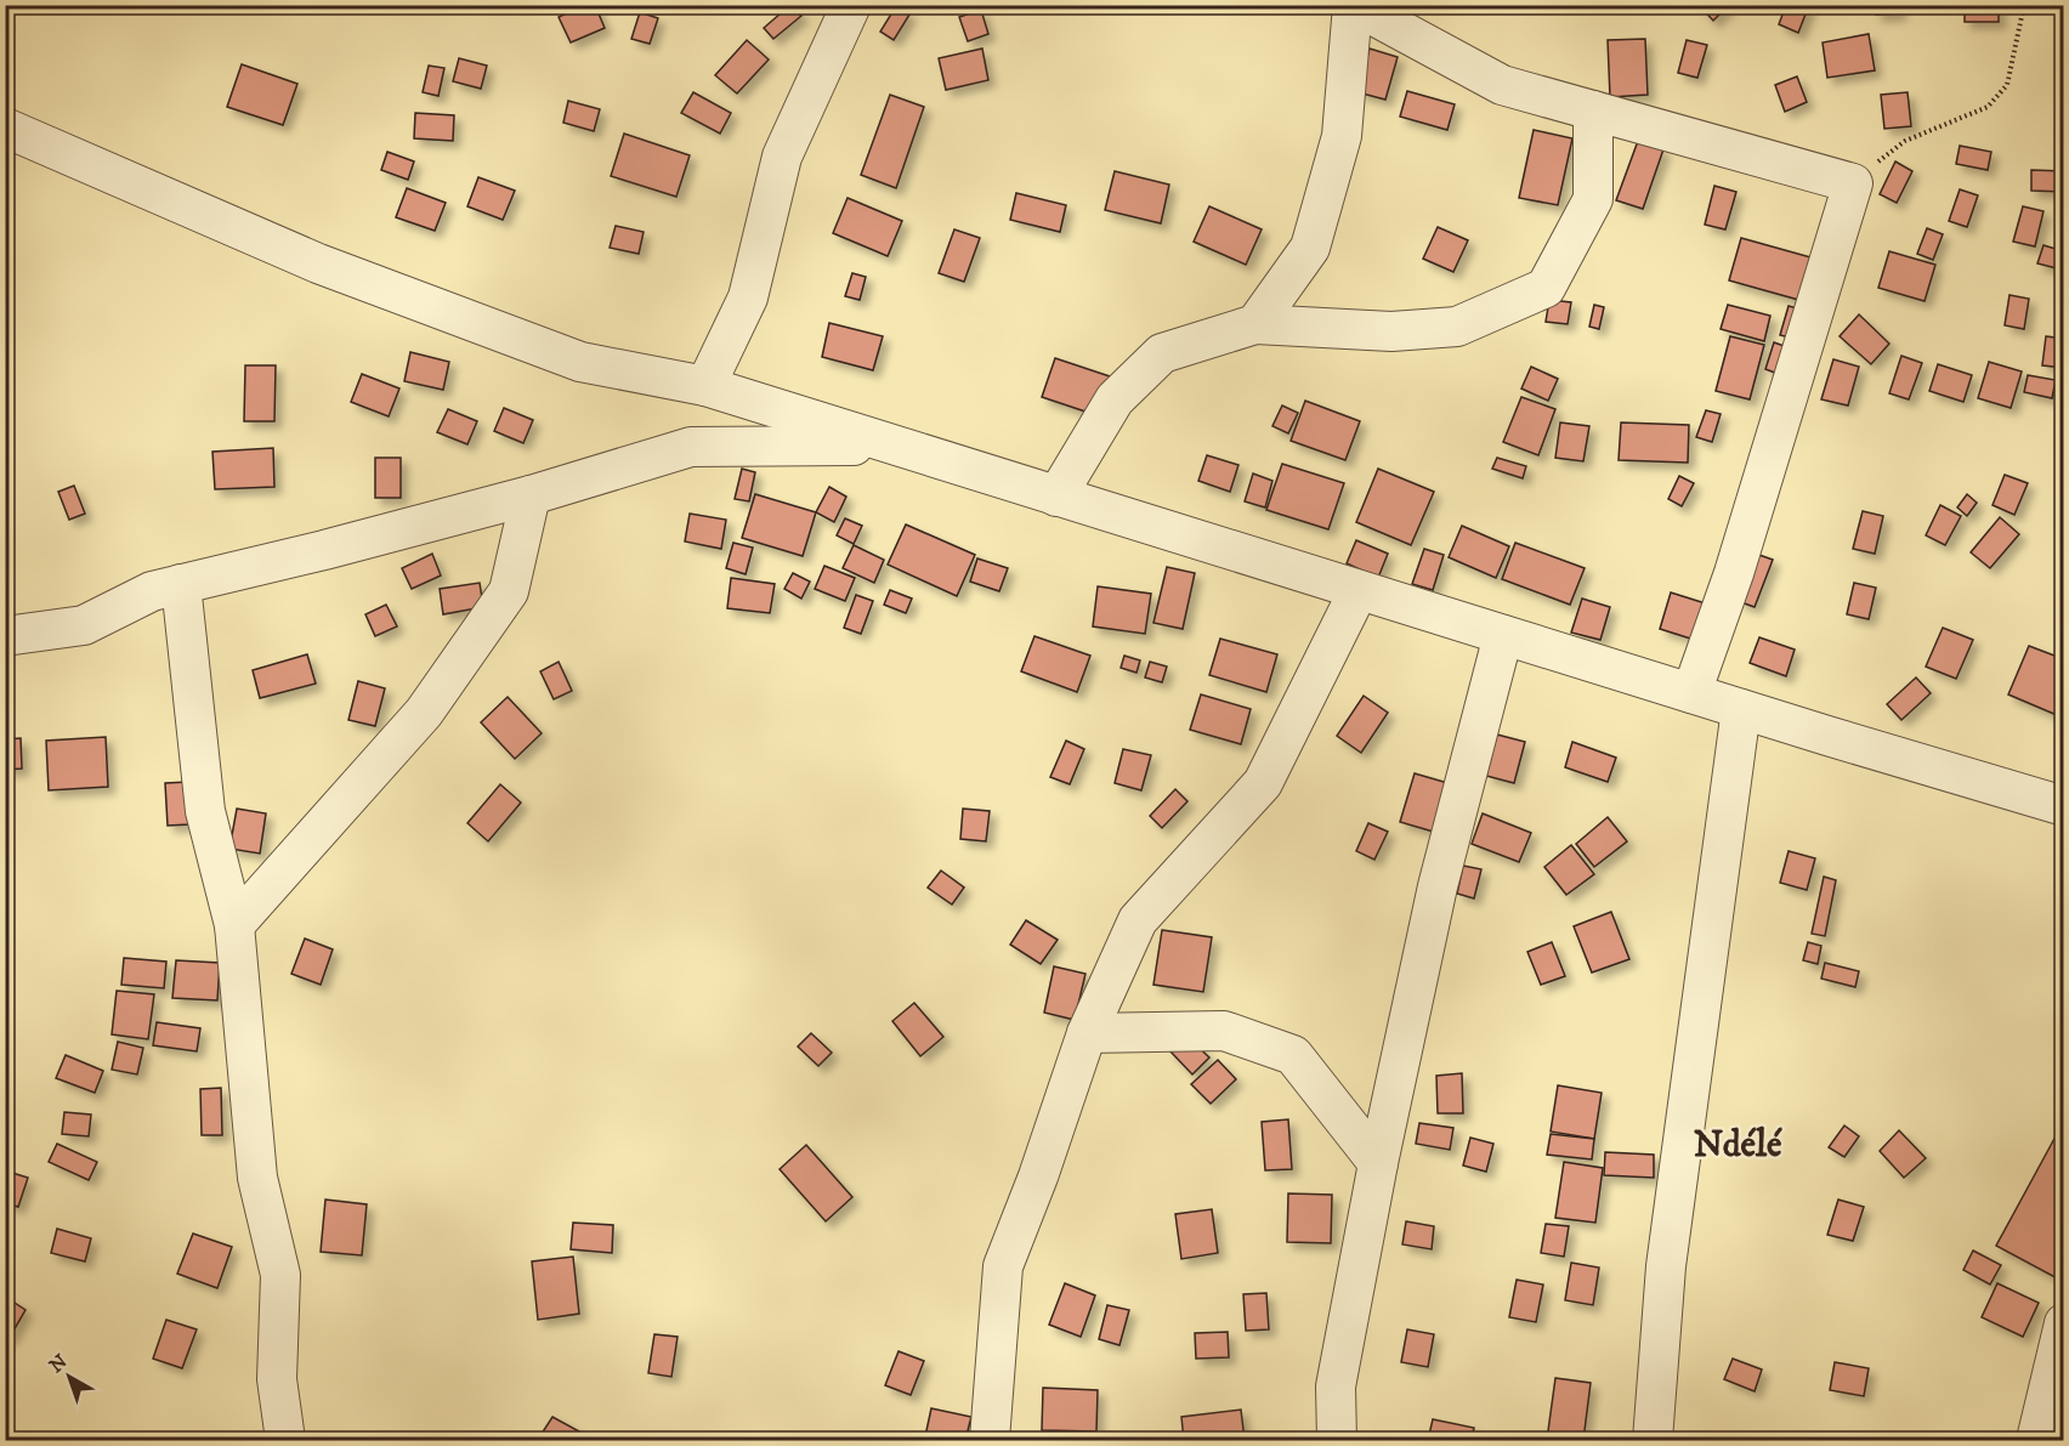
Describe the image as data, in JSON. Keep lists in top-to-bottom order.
{
  "districts": ["Ndélé"],
  "north": "top left"
}
